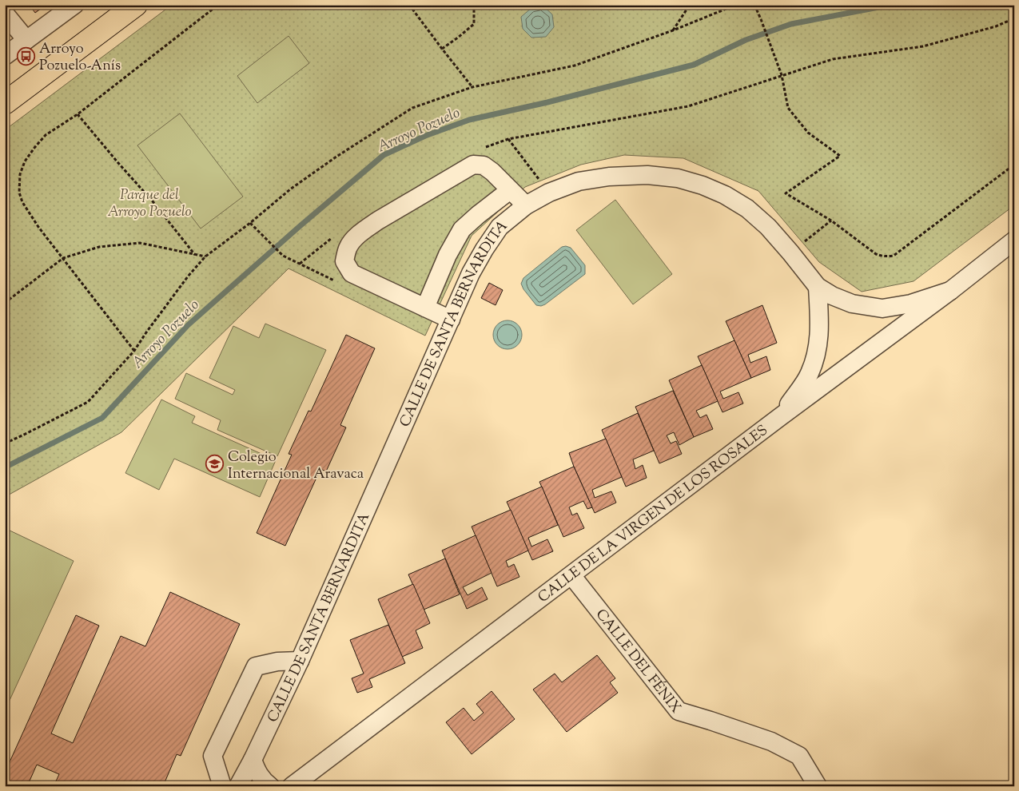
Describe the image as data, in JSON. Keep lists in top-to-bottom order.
{
  "streets": {
    "street": ["CALLE DE SANTA BERNARDITA", "CALLE DE LA VIRGEN DE LOS ROSALES", "CALLE DEL FÉNIX"]
  },
  "crossings": [
    ["CALLE DE SANTA BERNARDITA", "CALLE DE LA VIRGEN DE LOS ROSALES"],
    ["CALLE DE LA VIRGEN DE LOS ROSALES", "CALLE DEL FÉNIX"]
  ],
  "water": ["Arroyo Pozuelo"],
  "parks": ["Parque del Arroyo Pozuelo"],
  "places": {
    "bus stop": ["Arroyo Pozuelo-Anís"],
    "school or university": ["Colegio Internacional Aravaca"]
  }
}
